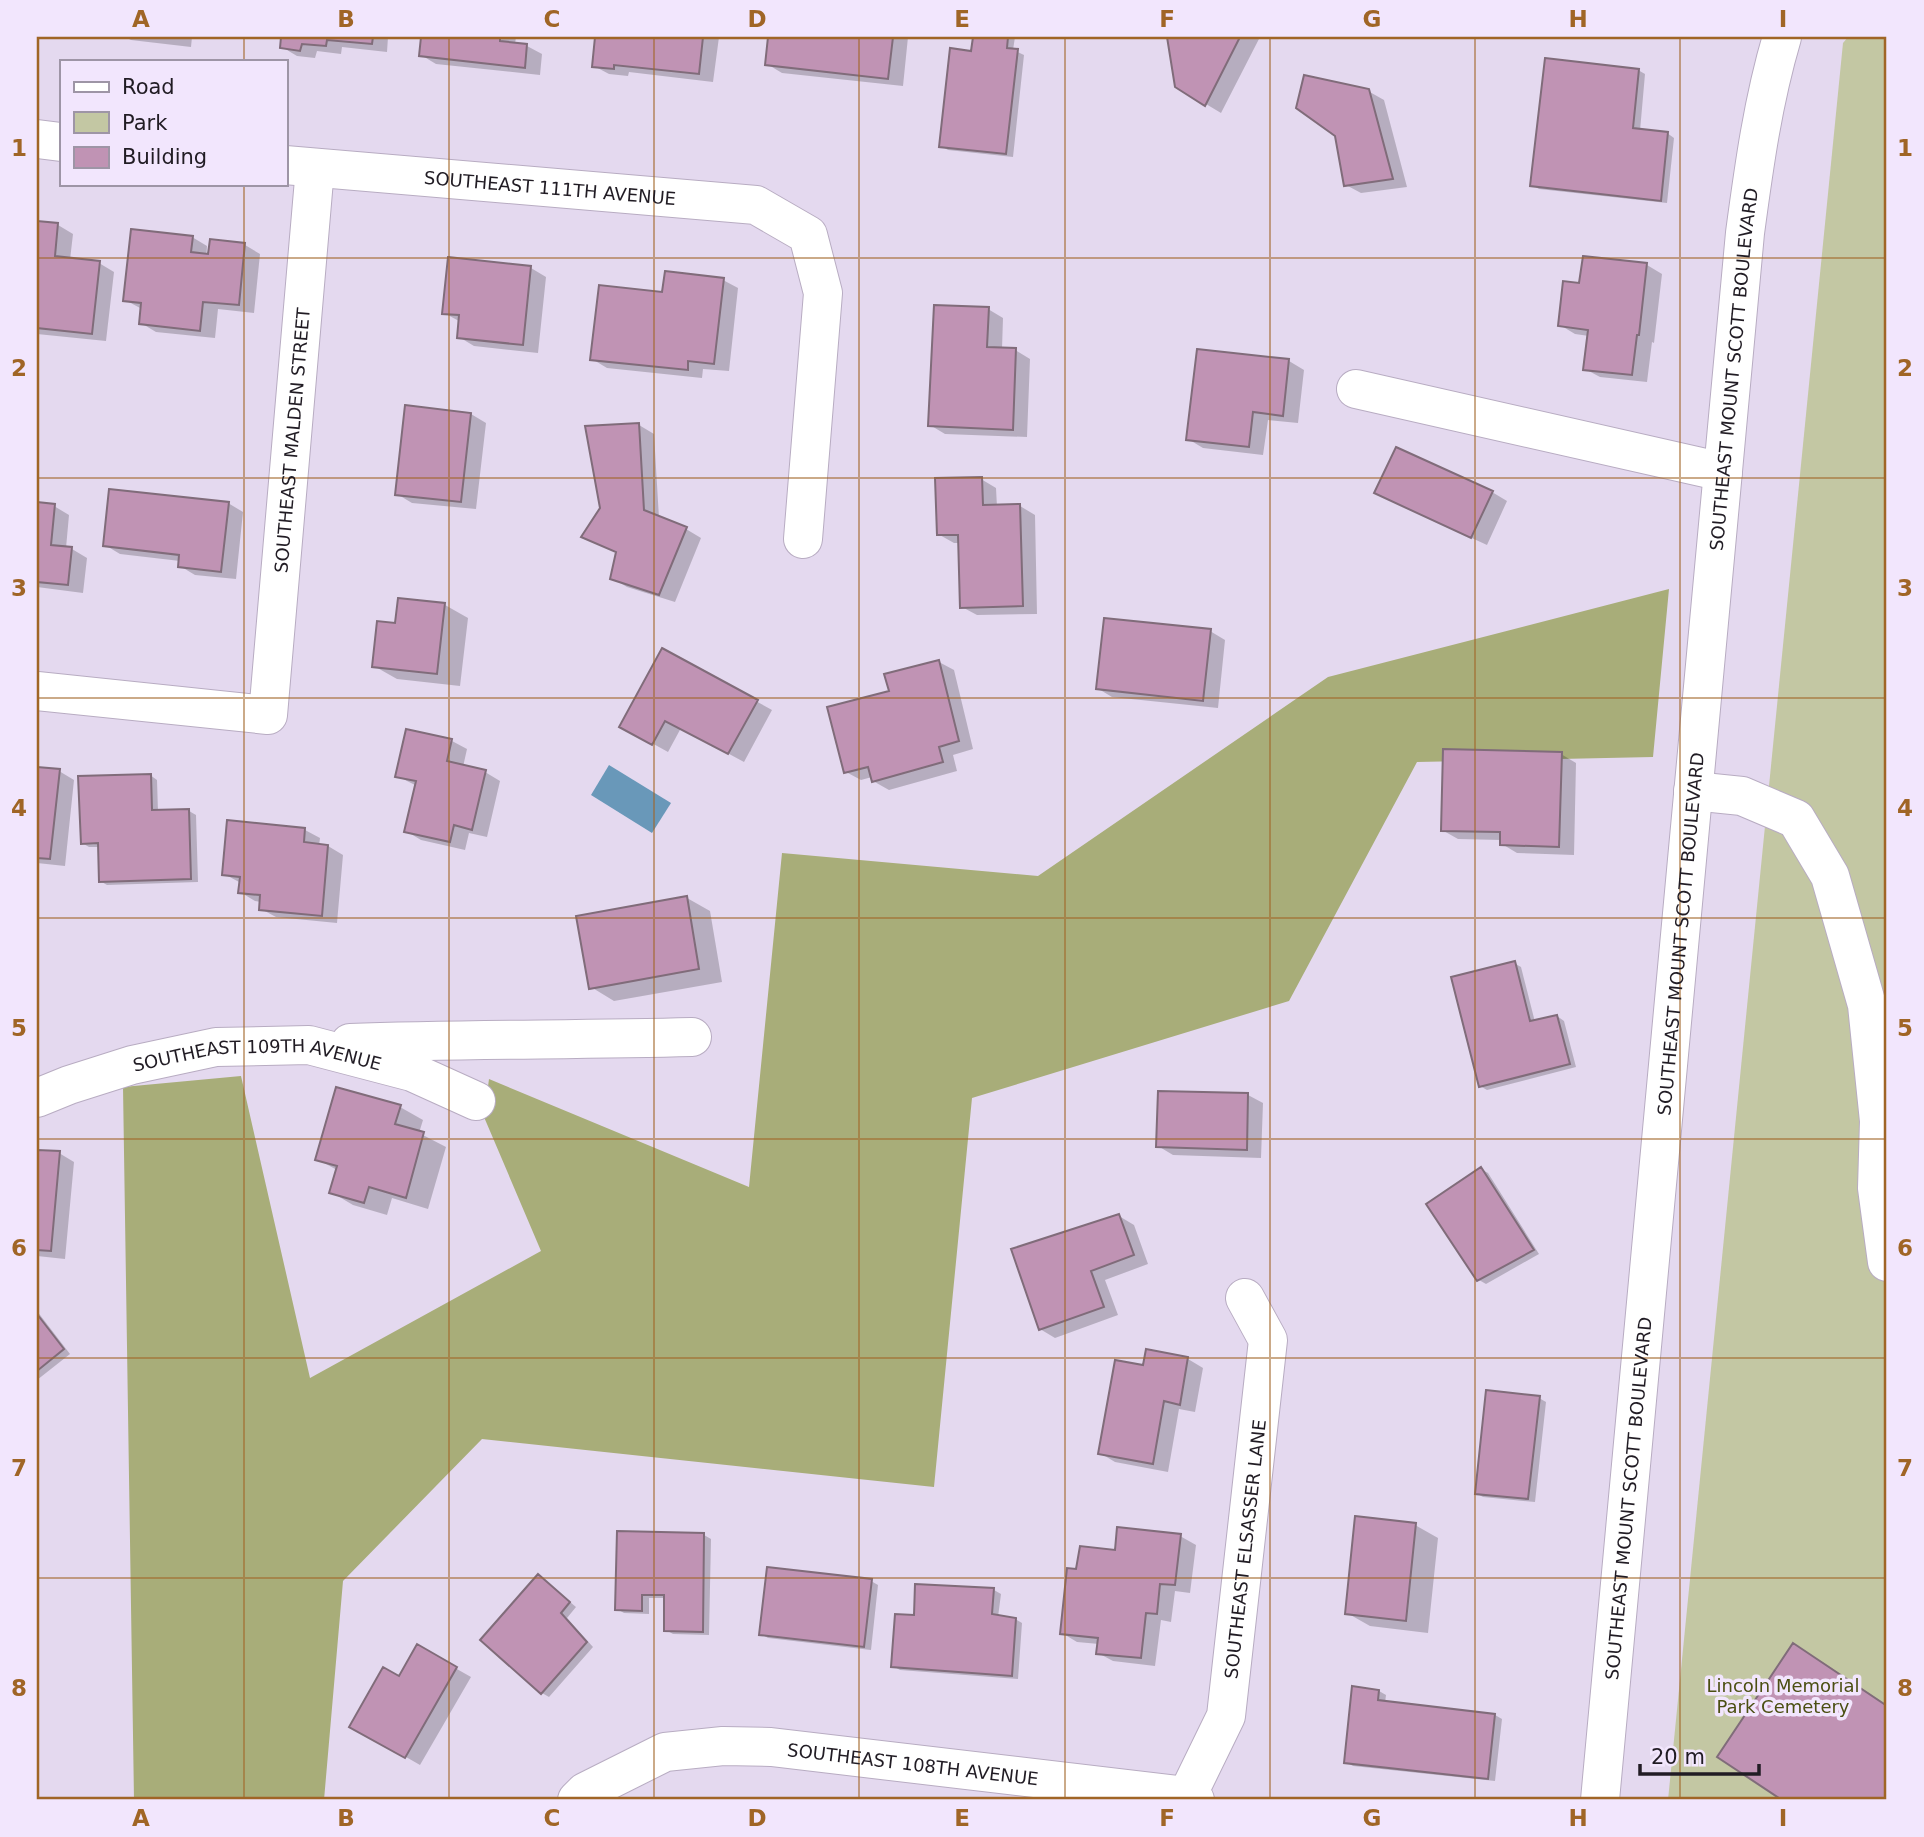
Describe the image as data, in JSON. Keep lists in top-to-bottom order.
{
  "streets": {
    "street": [
      "SOUTHEAST 111TH AVENUE",
      "SOUTHEAST MOUNT SCOTT BOULEVARD",
      "SOUTHEAST MALDEN STREET",
      "SOUTHEAST 109TH AVENUE",
      "SOUTHEAST ELSASSER LANE",
      "SOUTHEAST 108TH AVENUE"
    ]
  },
  "crossings": [
    ["SOUTHEAST 111TH AVENUE", "SOUTHEAST MALDEN STREET"],
    ["SOUTHEAST ELSASSER LANE", "SOUTHEAST 108TH AVENUE"]
  ],
  "parks": ["Lincoln Memorial Park Cemetery"],
  "legend": ["Road", "Park", "Building"],
  "scale_bar": "20 m",
  "grid": {
    "columns": [
      "A",
      "B",
      "C",
      "D",
      "E",
      "F",
      "G",
      "H",
      "I"
    ],
    "rows": [
      "1",
      "2",
      "3",
      "4",
      "5",
      "6",
      "7",
      "8"
    ]
  }
}
